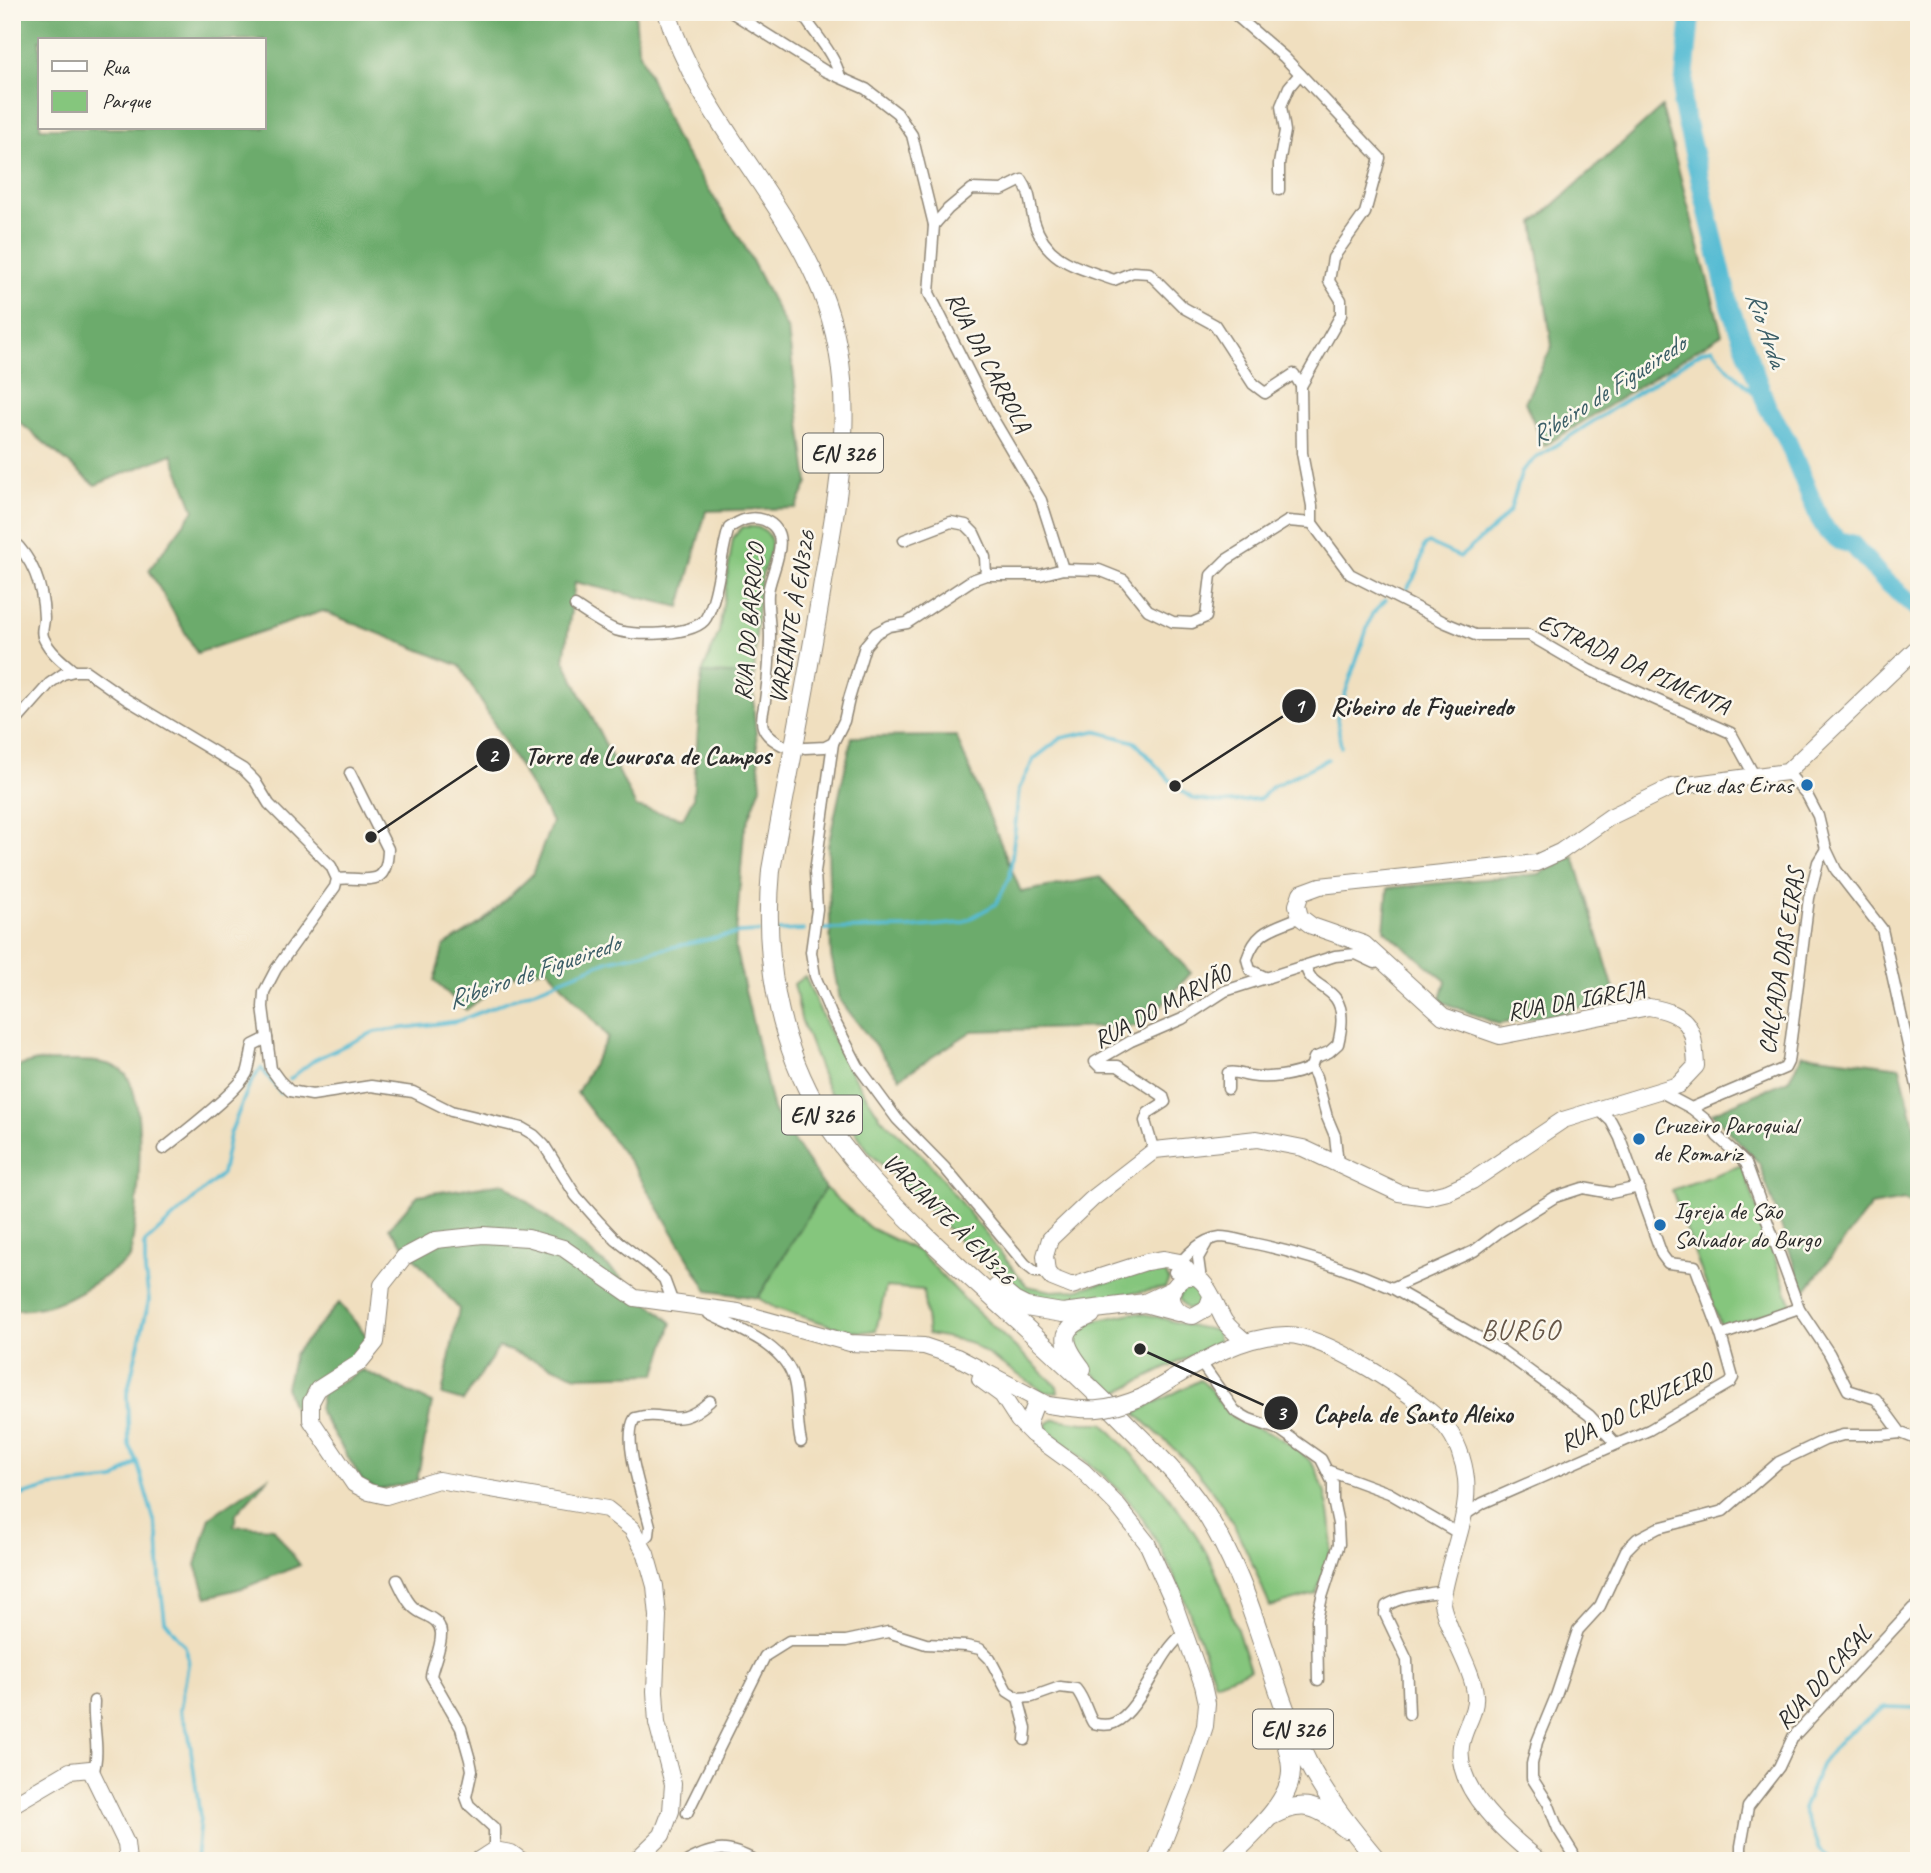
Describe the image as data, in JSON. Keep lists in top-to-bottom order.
{
  "streets": {
    "main road": ["EN 326", "VARIANTE À EN326"],
    "street": [
      "RUA DA CARROLA",
      "RUA DO BARROCO",
      "ESTRADA DA PIMENTA",
      "CALÇADA DAS EIRAS",
      "RUA DA IGREJA",
      "RUA DO MARVÃO",
      "RUA DO CRUZEIRO",
      "RUA DO CASAL"
    ]
  },
  "crossings": [
    ["RUA DA IGREJA", "RUA DO MARVÃO"]
  ],
  "districts": ["BURGO"],
  "water": ["Rio Arda", "Ribeiro de Figueiredo"],
  "places": [
    "Cruz das Eiras",
    "Ribeiro de Figueiredo",
    "Torre de Lourosa de Campos",
    "Cruzeiro Paroquial de Romariz",
    "Igreja de São Salvador do Burgo",
    "Capela de Santo Aleixo"
  ],
  "legend": ["Rua", "Parque"]
}
